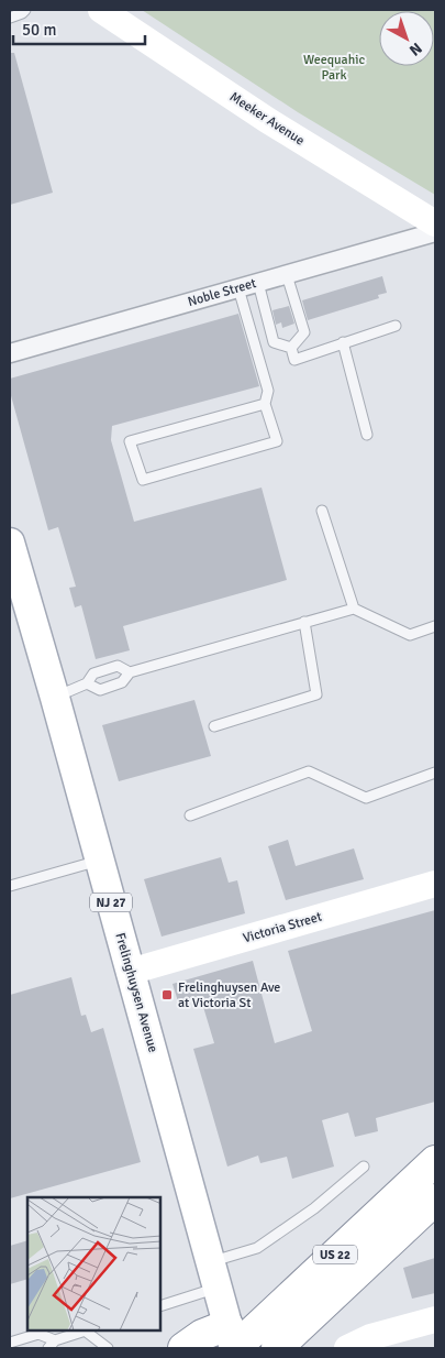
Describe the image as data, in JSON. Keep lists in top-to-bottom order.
{
  "streets": {
    "highway": ["US 22"],
    "main road": ["NJ 27", "Frelinghuysen Avenue"],
    "street": ["Meeker Avenue", "Noble Street", "Victoria Street"]
  },
  "crossings": [
    ["Victoria Street", "Frelinghuysen Avenue"],
    ["Frelinghuysen Avenue", "US 22"]
  ],
  "parks": ["Weequahic Park"],
  "places": {
    "transit": ["Frelinghuysen Ave at Victoria St"]
  },
  "scale_bar": "50 m",
  "north": "bottom right"
}
